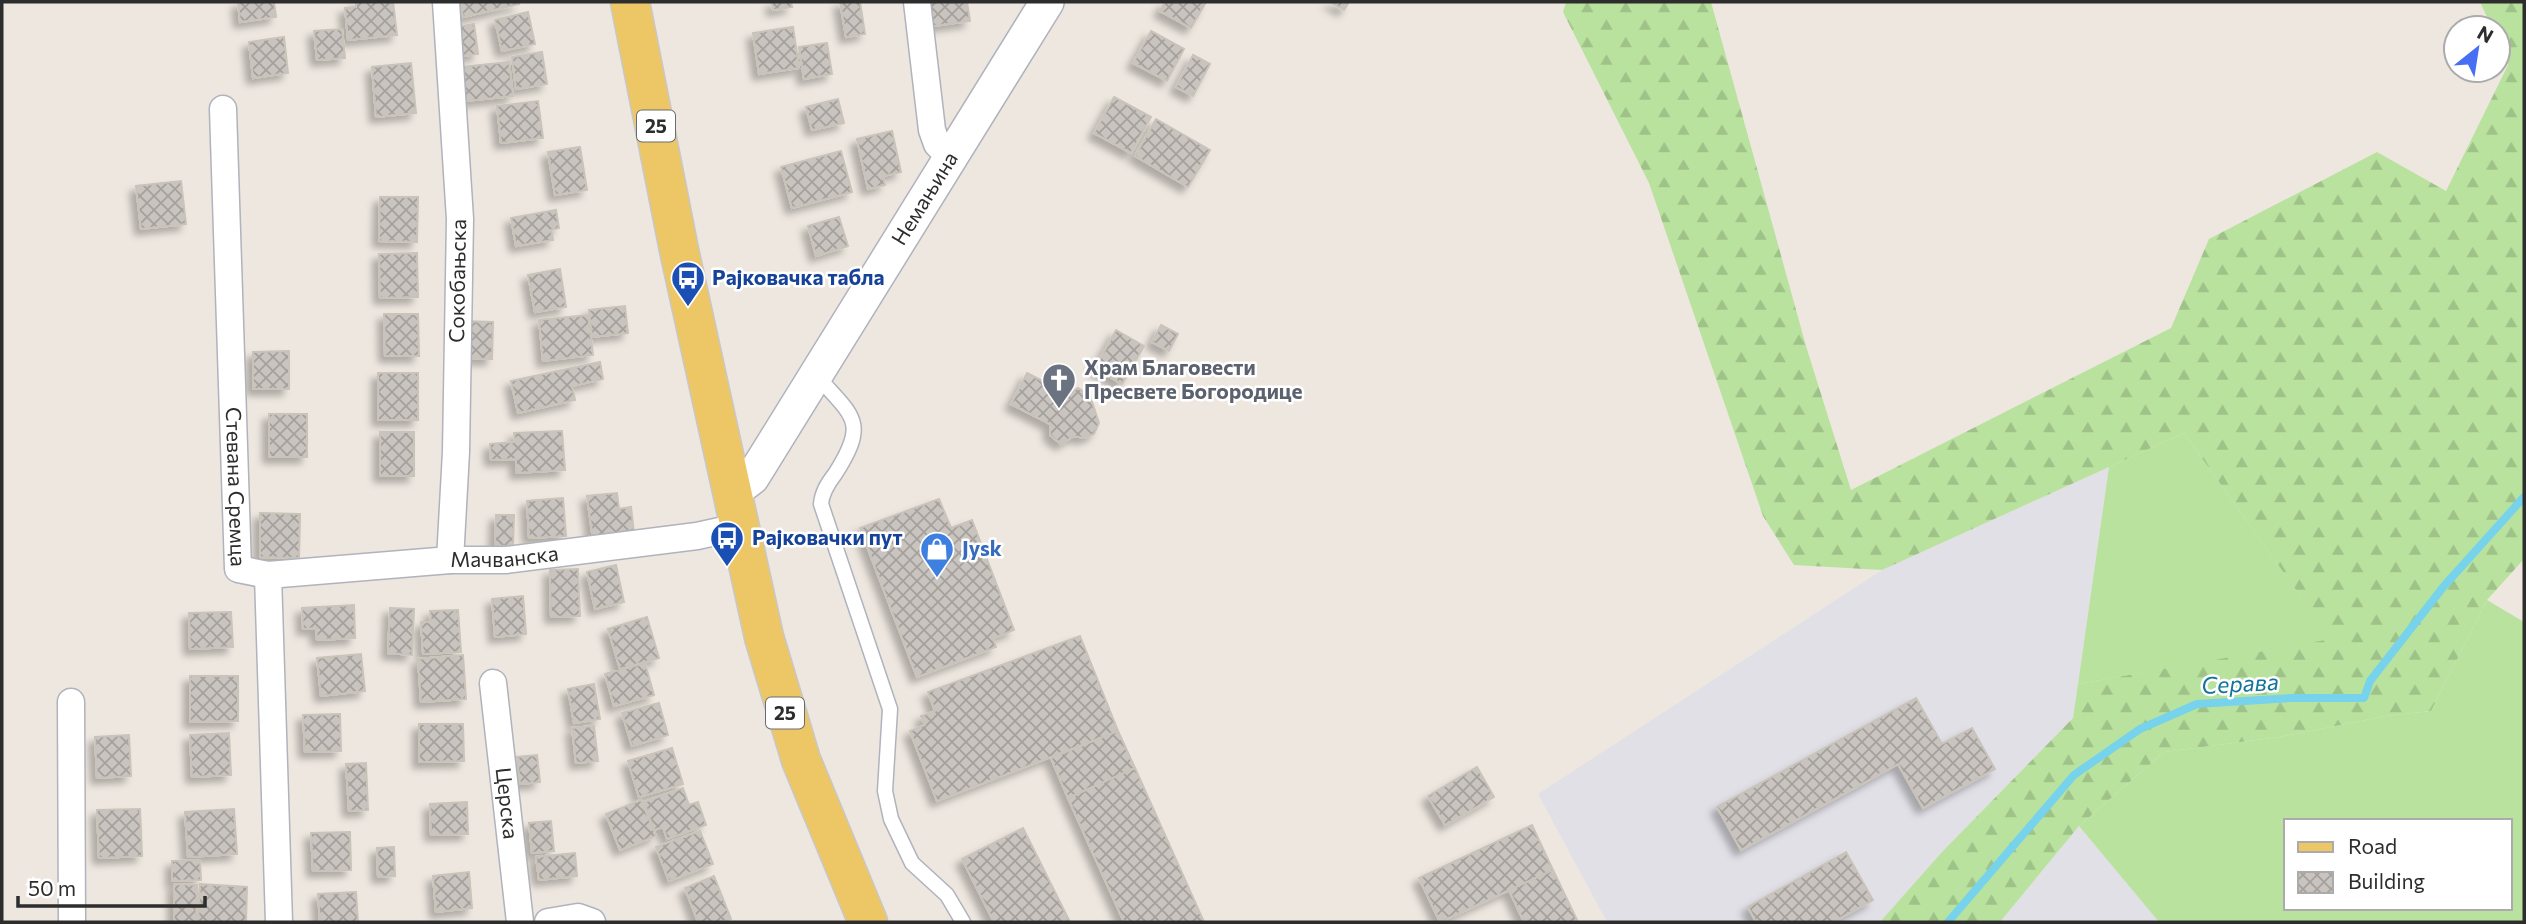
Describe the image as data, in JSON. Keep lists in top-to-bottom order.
{
  "streets": {
    "main road": ["25"],
    "street": [
      "Немањина",
      "Сокобањска",
      "Стевана Сремца",
      "Мачванска",
      "Церска"
    ]
  },
  "crossings": [
    ["25", "Немањина"],
    ["25", "Мачванска"],
    ["Немањина", "Мачванска"],
    ["Сокобањска", "Мачванска"],
    ["Стевана Сремца", "Мачванска"]
  ],
  "water": ["Серава"],
  "places": {
    "bus stop": ["Рајковачка табла", "Рајковачки пут"],
    "church": ["Храм Благовести Пресвете Богородице"],
    "shop": ["Jysk"]
  },
  "legend": ["Road", "Building"],
  "scale_bar": "50 m",
  "north": "top right"
}
